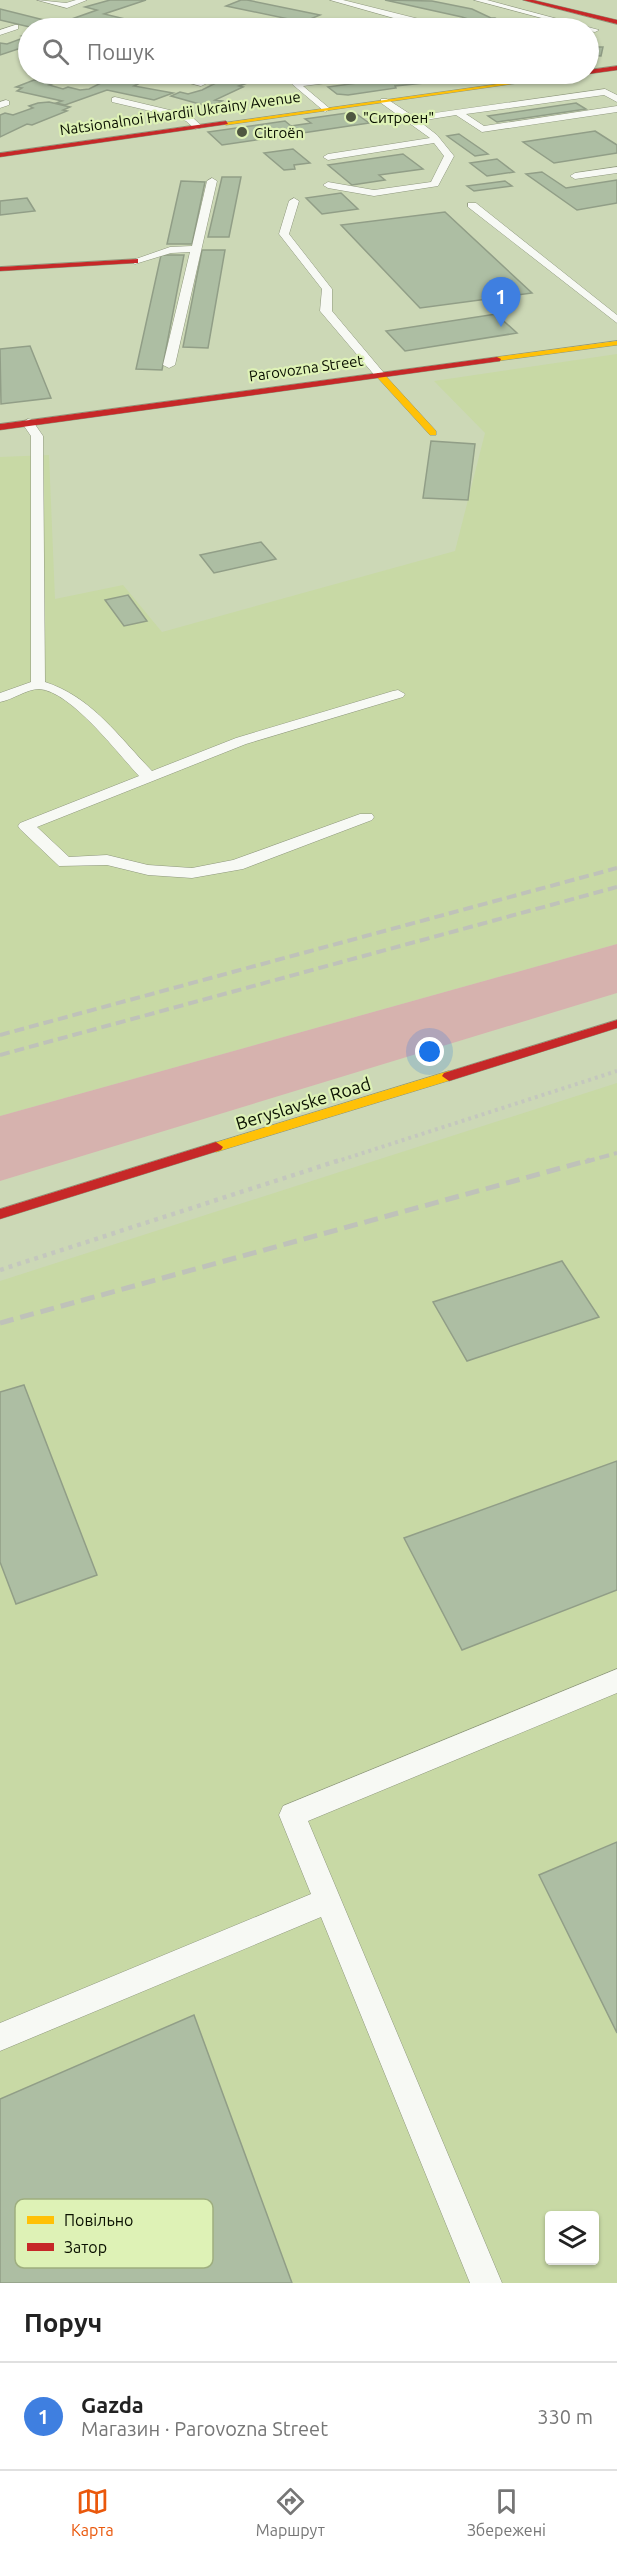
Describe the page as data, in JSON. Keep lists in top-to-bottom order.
{
  "streets": {
    "street": ["Natsionalnoi Hvardii Ukrainy Avenue", "Parovozna Street", "Beryslavske Road"]
  },
  "places": ["\"Ситроен\"", "Citroën"],
  "legend": ["Повільно", "Затор"],
  "page": {
    "search": "Пошук",
    "pins": "1",
    "heading": "Поруч",
    "list": [
      {
        "mark": "1",
        "name": "Gazda",
        "note": "Магазин · Parovozna Street",
        "value": "330 m"
      }
    ],
    "nav": ["Карта", "Маршрут", "Збережені"]
  }
}
